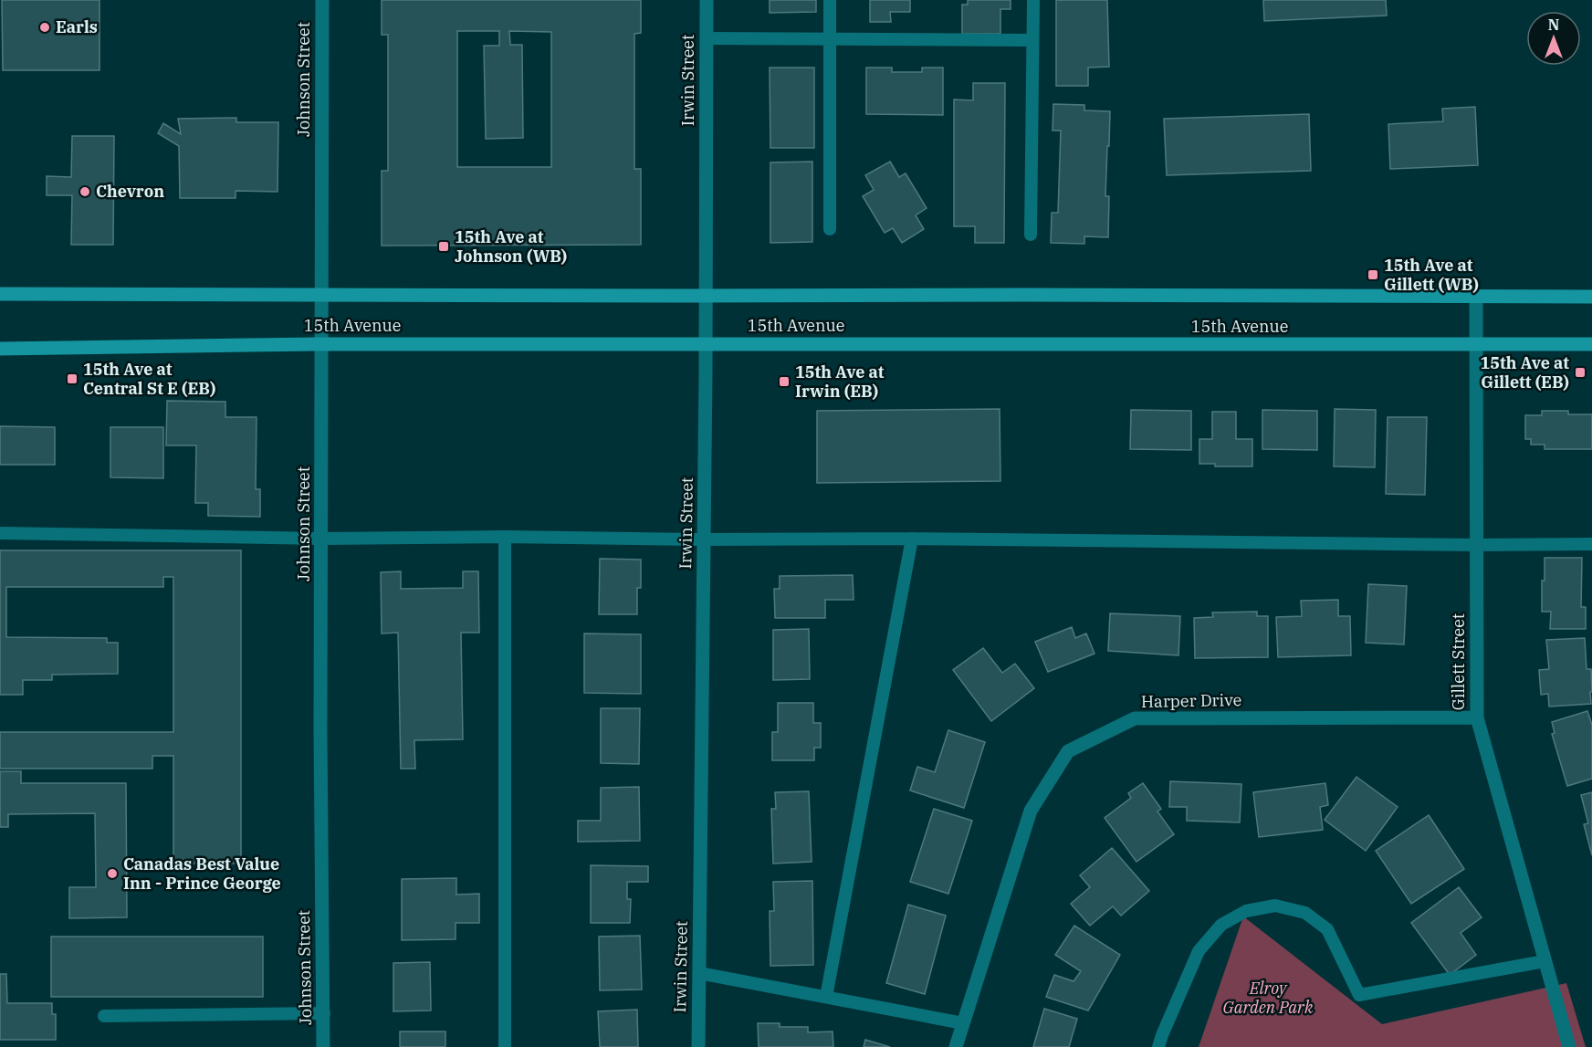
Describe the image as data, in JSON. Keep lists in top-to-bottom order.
{
  "streets": {
    "main road": ["15th Avenue"],
    "street": [
      "Johnson Street",
      "Irwin Street",
      "Gillett Street",
      "Harper Drive"
    ]
  },
  "crossings": [
    ["Johnson Street", "15th Avenue"],
    ["Irwin Street", "15th Avenue"],
    ["15th Avenue", "Gillett Street"],
    ["Gillett Street", "Harper Drive"]
  ],
  "parks": ["Elroy Garden Park"],
  "places": {
    "other": ["Earls", "Chevron", "Canadas Best Value Inn - Prince George"],
    "transit": [
      "15th Ave at Johnson (WB)",
      "15th Ave at Gillett (WB)",
      "15th Ave at Gillett (EB)",
      "15th Ave at Central St E (EB)",
      "15th Ave at Irwin (EB)"
    ]
  },
  "north": "top"
}
